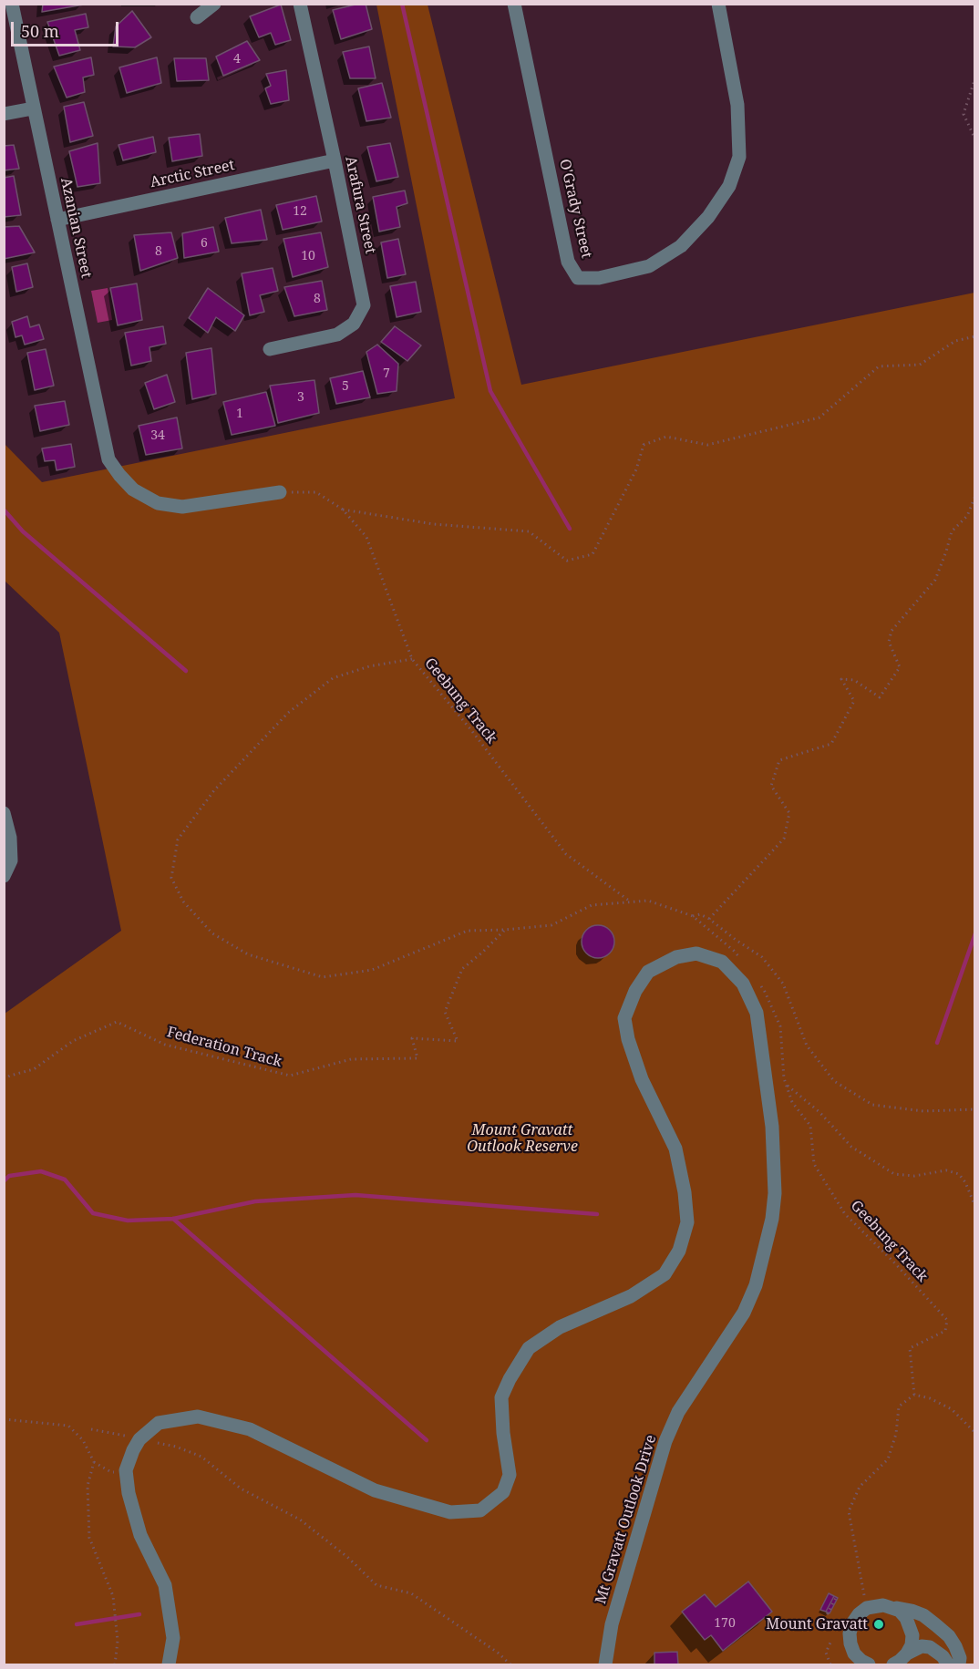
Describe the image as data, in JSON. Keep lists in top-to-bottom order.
{
  "streets": {
    "street": [
      "Arctic Street",
      "Arafura Street",
      "O'Grady Street",
      "Azanian Street",
      "Mt Gravatt Outlook Drive"
    ],
    "path": ["Geebung Track", "Federation Track"]
  },
  "crossings": [
    ["Arctic Street", "Arafura Street"],
    ["Arctic Street", "Azanian Street"],
    ["Azanian Street", "Geebung Track"],
    ["Geebung Track", "Federation Track"]
  ],
  "parks": ["Mount Gravatt Outlook Reserve"],
  "places": ["Mount Gravatt"],
  "house_numbers": [
    "4",
    "12",
    "6",
    "8",
    "10",
    "8",
    "7",
    "5",
    "3",
    "1",
    "34",
    "170"
  ],
  "scale_bar": "50 m"
}
